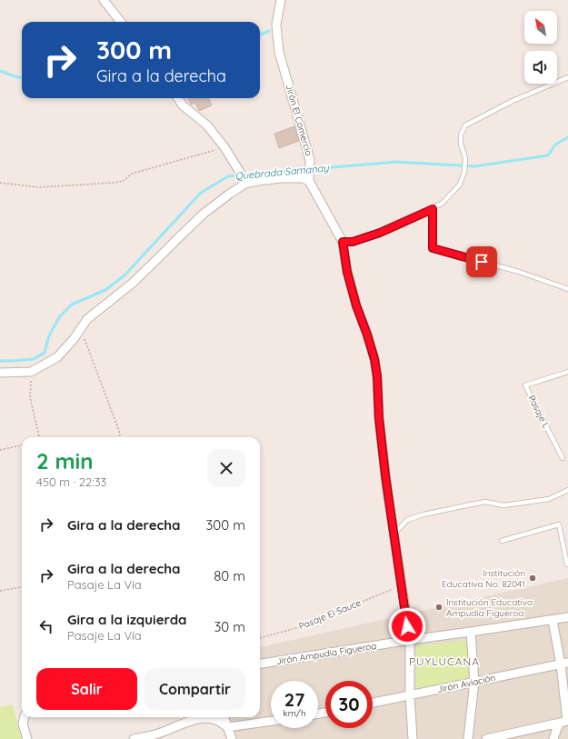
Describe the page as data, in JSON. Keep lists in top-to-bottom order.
{
  "streets": {
    "street": ["Jirón El Comercio", "Jirón Ampudia Figueroa", "Jirón Aviación"],
    "lane": ["Pasaje L"],
    "path": ["Pasaje El Sauce"]
  },
  "districts": ["PUYLUCANA"],
  "water": ["Quebrada Samanay"],
  "places": ["Institución Educativa No. 82041", "Institución Educativa Ampudia Figueroa"],
  "north": "top left",
  "page": {
    "turn": ["300 m", "Gira a la derecha"],
    "heading": ["2 min", "450 m · 22:33"],
    "list": [
      {
        "name": "Gira a la derecha",
        "value": "300 m"
      },
      {
        "name": "Gira a la derecha",
        "note": "Pasaje La Vía",
        "value": "80 m"
      },
      {
        "name": "Gira a la izquierda",
        "note": "Pasaje La Vía",
        "value": "30 m"
      }
    ],
    "buttons": ["Salir", "Compartir"],
    "speed": "27 km/h",
    "limit": "30"
  }
}
